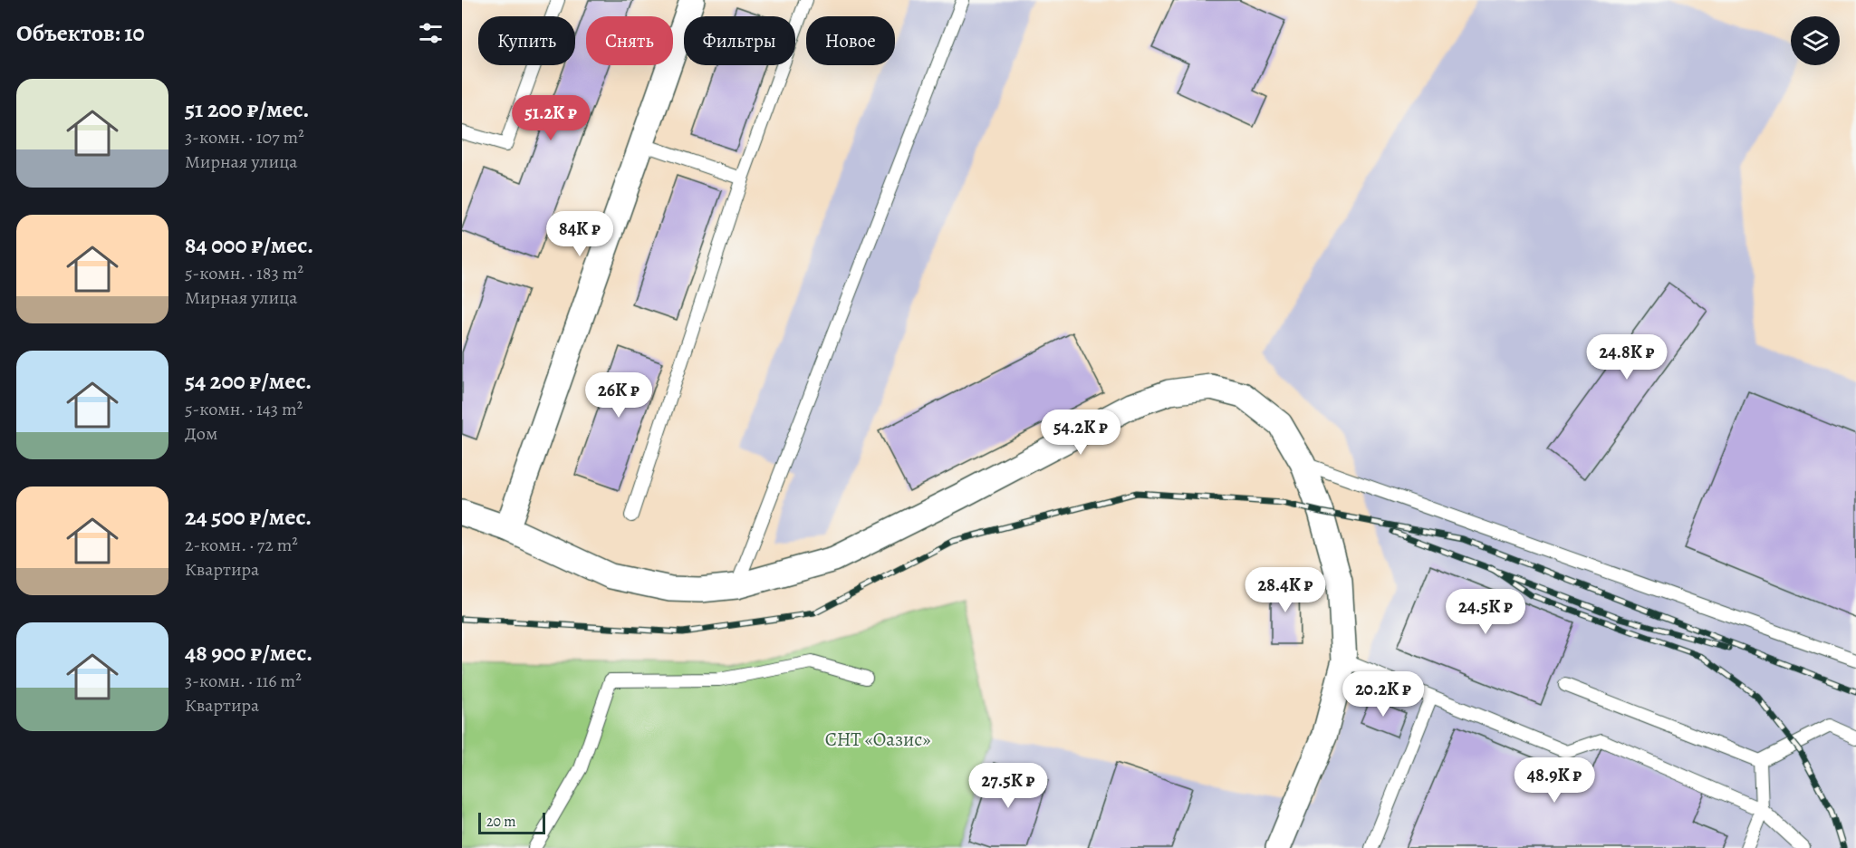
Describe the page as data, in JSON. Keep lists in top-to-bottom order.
{
  "parks": ["СНТ «Оазис»"],
  "scale_bar": "20 m",
  "page": {
    "heading": "Объектов: 10",
    "chip": [
      "Купить",
      "Снять",
      "Фильтры",
      "Новое"
    ],
    "list": [
      {
        "name": "51 200 ₽/мес.",
        "note": "3-комн. · 107 m² · Мирная улица"
      },
      {
        "name": "84 000 ₽/мес.",
        "note": "5-комн. · 183 m² · Мирная улица"
      },
      {
        "name": "54 200 ₽/мес.",
        "note": "5-комн. · 143 m² · Дом"
      },
      {
        "name": "24 500 ₽/мес.",
        "note": "2-комн. · 72 m² · Квартира"
      },
      {
        "name": "48 900 ₽/мес.",
        "note": "3-комн. · 116 m² · Квартира"
      }
    ],
    "price": [
      "51.2K ₽",
      "84K ₽",
      "24.8K ₽",
      "26K ₽",
      "54.2K ₽",
      "28.4K ₽",
      "24.5K ₽",
      "20.2K ₽",
      "48.9K ₽",
      "27.5K ₽"
    ],
    "scale": "20 m"
  }
}
